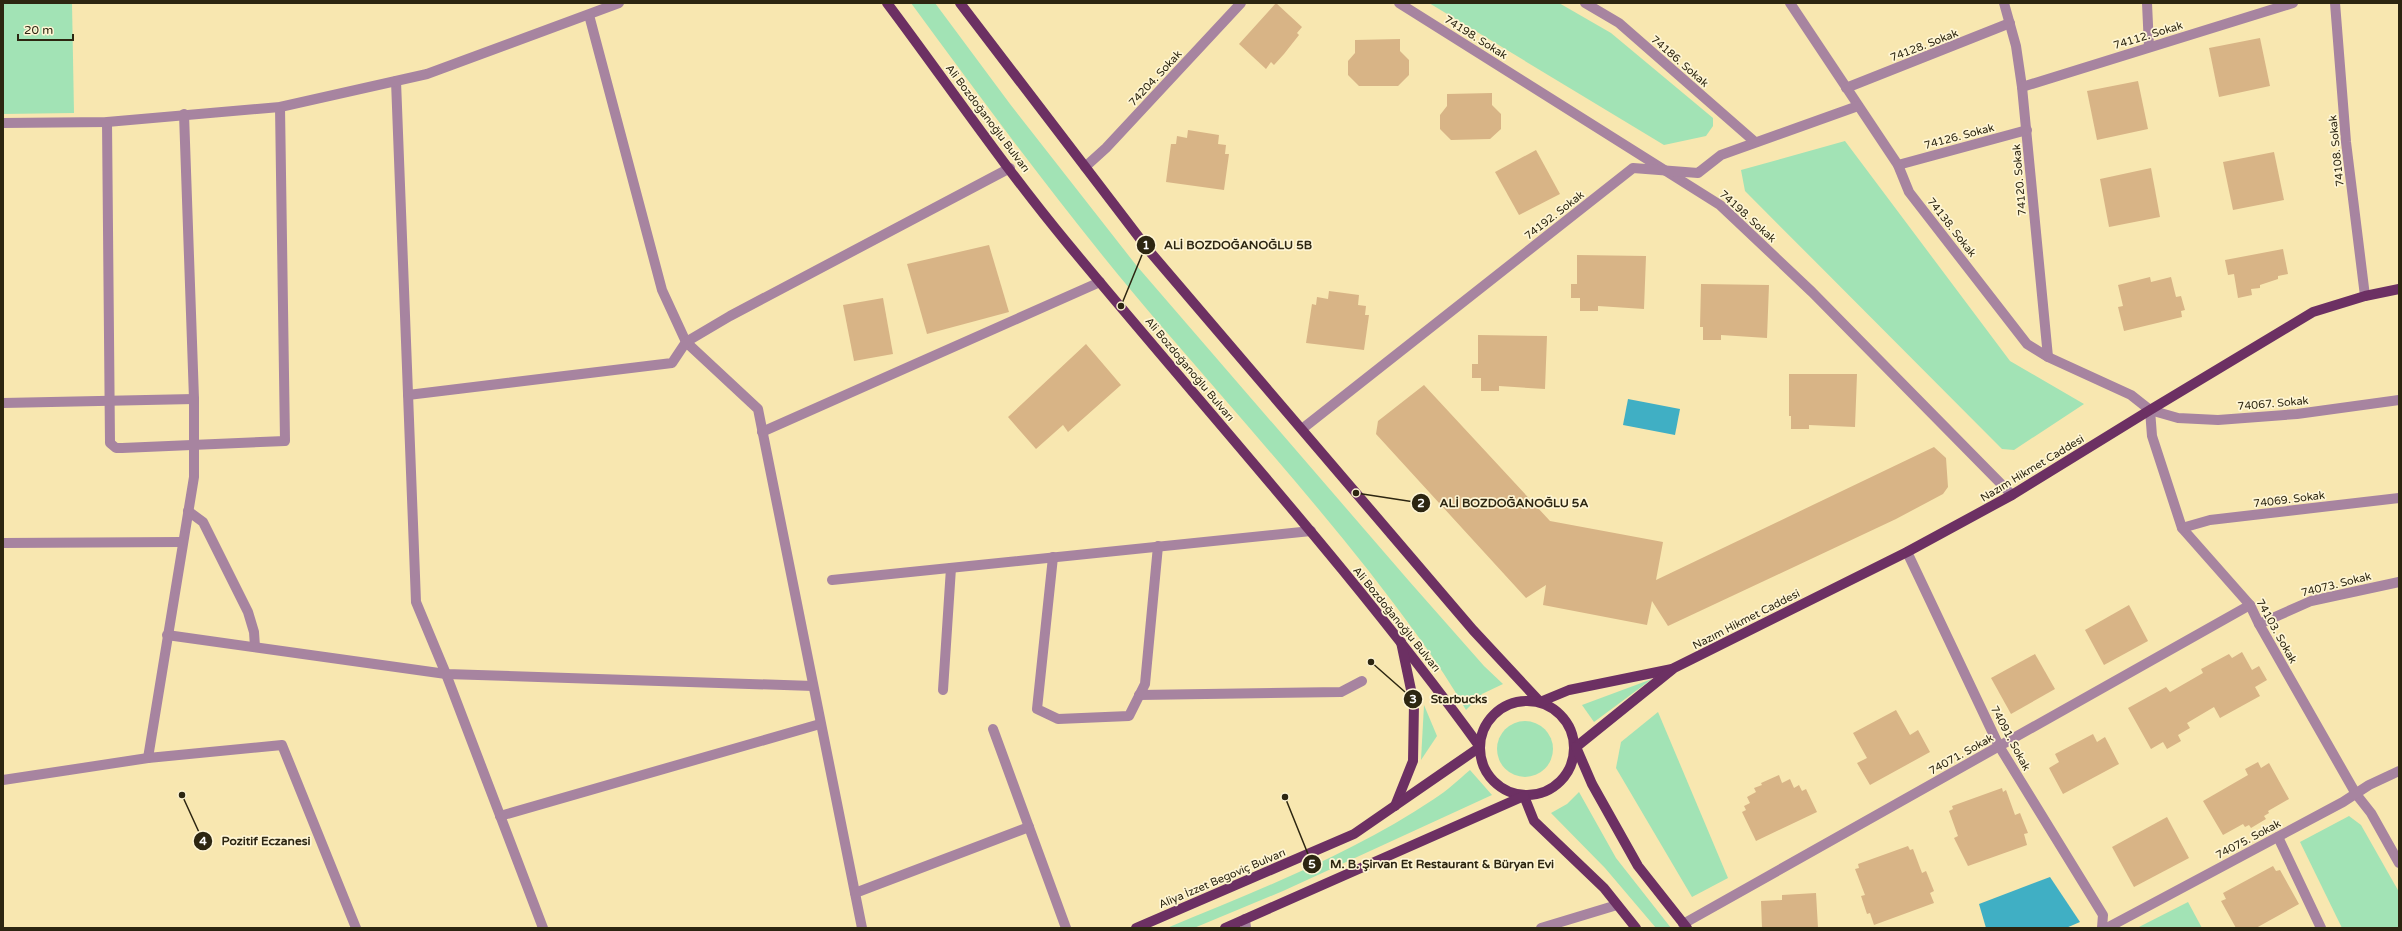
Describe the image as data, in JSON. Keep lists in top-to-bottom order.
{
  "streets": {
    "main road": ["Ali Bozdoğanoğlu Bulvarı", "Nazım Hikmet Caddesi", "Aliya İzzet Begoviç Bulvarı"],
    "street": [
      "74112. Sokak",
      "74198. Sokak",
      "74128. Sokak",
      "74186. Sokak",
      "74204. Sokak",
      "74126. Sokak",
      "74108. Sokak",
      "74120. Sokak",
      "74192. Sokak",
      "74138. Sokak",
      "74067. Sokak",
      "74069. Sokak",
      "74073. Sokak",
      "74103. Sokak",
      "74091. Sokak",
      "74071. Sokak",
      "74075. Sokak"
    ]
  },
  "crossings": [
    ["74112. Sokak", "74120. Sokak"],
    ["74198. Sokak", "74192. Sokak"],
    ["74198. Sokak", "Nazım Hikmet Caddesi"],
    ["74128. Sokak", "74120. Sokak"],
    ["74128. Sokak", "74138. Sokak"],
    ["74186. Sokak", "74192. Sokak"],
    ["Ali Bozdoğanoğlu Bulvarı", "Aliya İzzet Begoviç Bulvarı"],
    ["74126. Sokak", "74120. Sokak"],
    ["74126. Sokak", "74138. Sokak"],
    ["74108. Sokak", "Nazım Hikmet Caddesi"],
    ["74120. Sokak", "74138. Sokak"],
    ["74192. Sokak", "74138. Sokak"],
    ["74138. Sokak", "74067. Sokak"],
    ["74138. Sokak", "Nazım Hikmet Caddesi"],
    ["74138. Sokak", "74103. Sokak"],
    ["74067. Sokak", "Nazım Hikmet Caddesi"],
    ["74067. Sokak", "74103. Sokak"],
    ["Nazım Hikmet Caddesi", "74103. Sokak"],
    ["Nazım Hikmet Caddesi", "74091. Sokak"],
    ["74069. Sokak", "74103. Sokak"],
    ["74073. Sokak", "74103. Sokak"],
    ["74103. Sokak", "74071. Sokak"],
    ["74103. Sokak", "74075. Sokak"],
    ["74091. Sokak", "74071. Sokak"]
  ],
  "places": [
    "ALİ BOZDOĞANOĞLU 5B",
    "ALİ BOZDOĞANOĞLU 5A",
    "Starbucks",
    "Pozitif Eczanesi",
    "M. B. Şirvan Et Restaurant & Büryan Evi"
  ],
  "scale_bar": "20 m"
}
